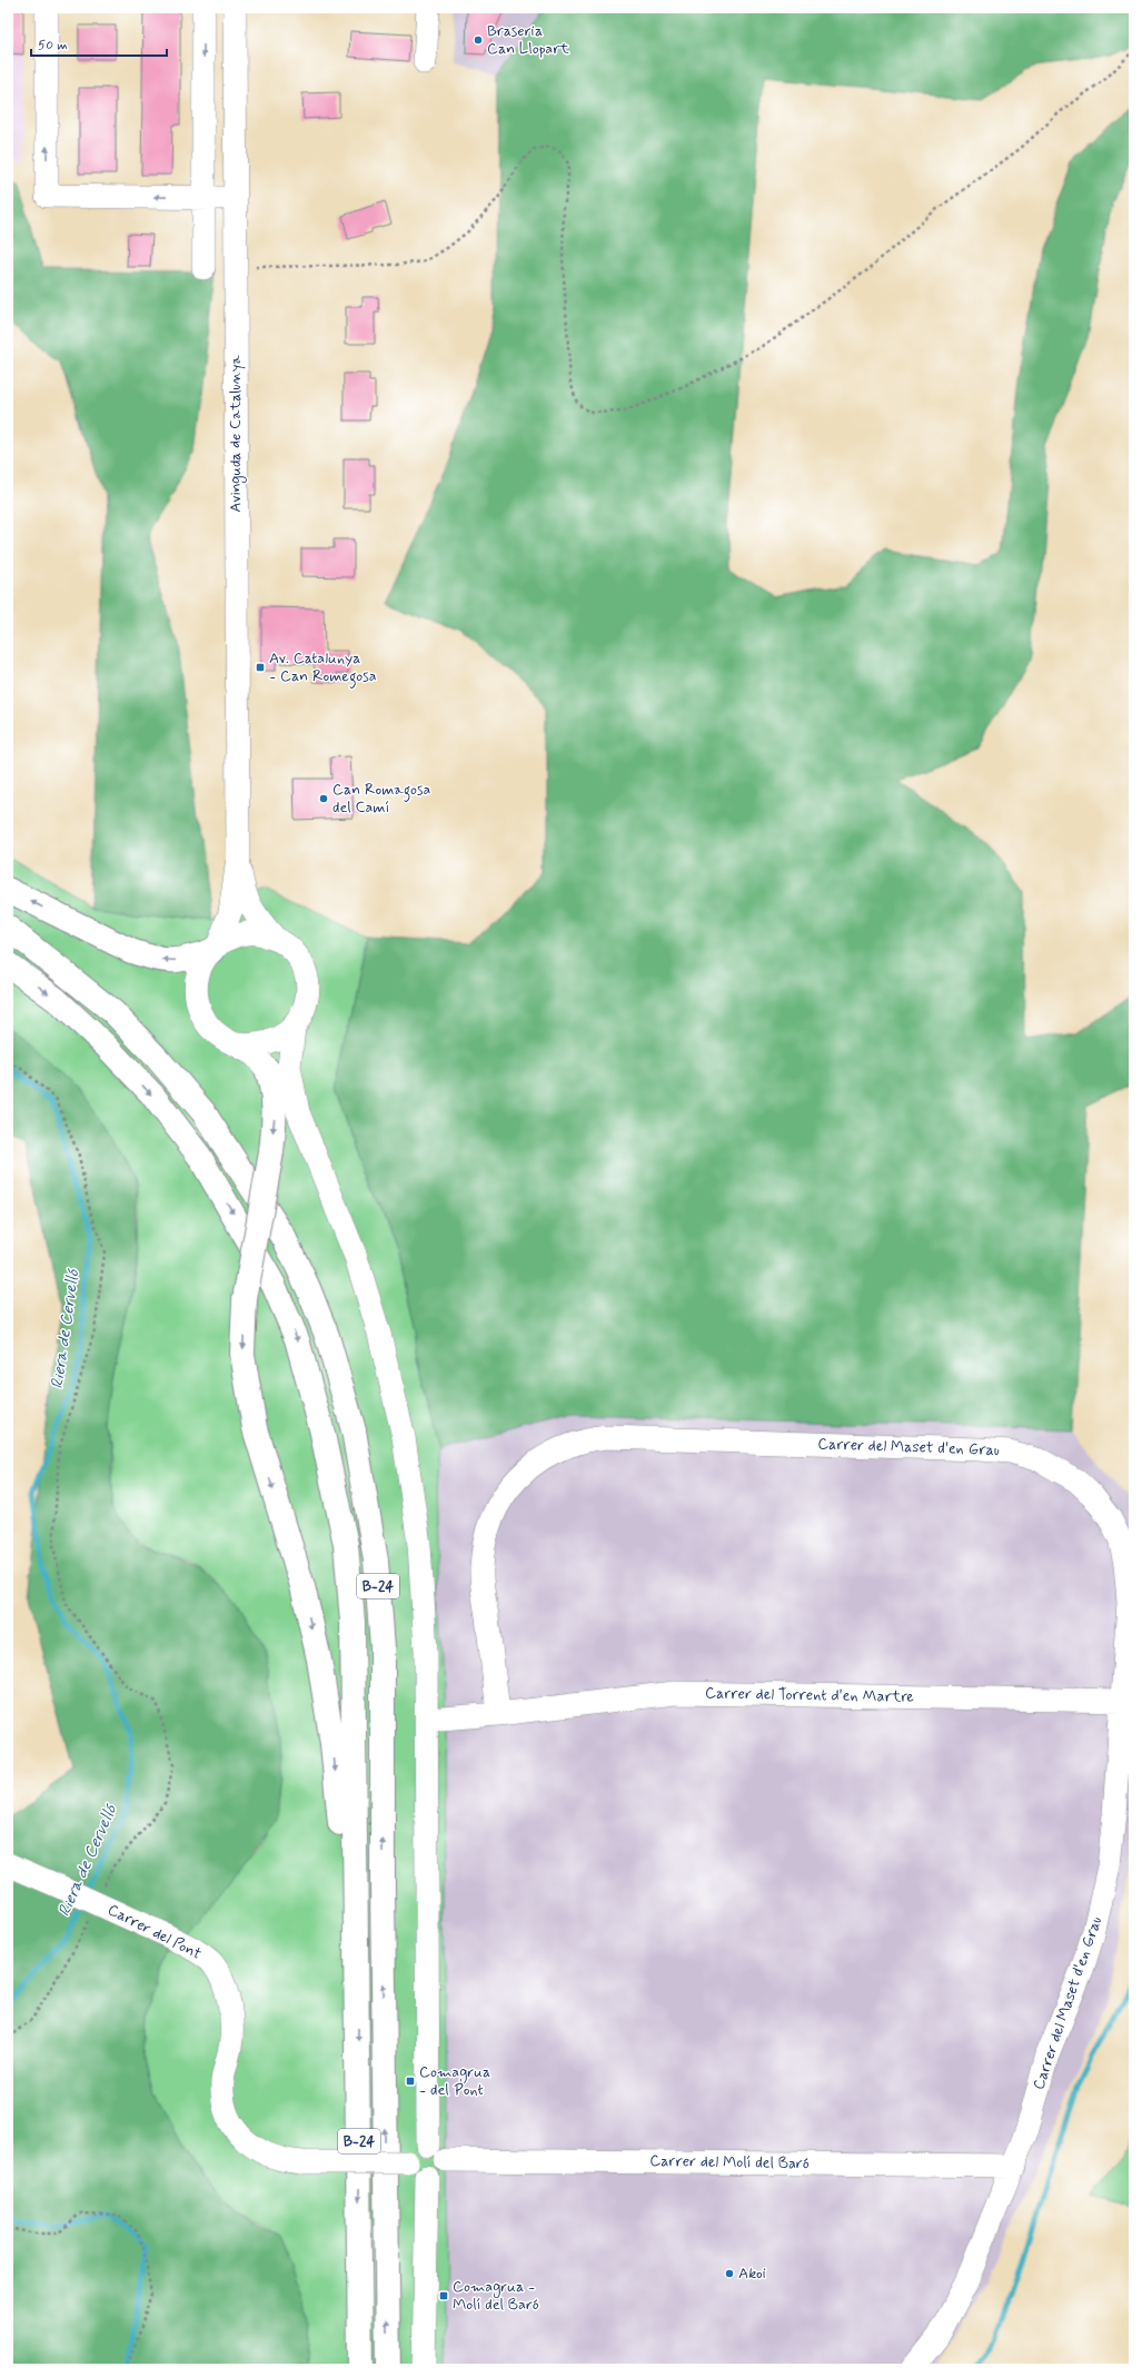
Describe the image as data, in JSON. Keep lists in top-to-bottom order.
{
  "streets": {
    "highway": ["B-24"],
    "street": [
      "Avinguda de Catalunya",
      "Carrer del Maset d'en Grau",
      "Carrer del Torrent d'en Martre",
      "Carrer del Pont",
      "Carrer del Molí del Baró"
    ]
  },
  "crossings": [
    ["Carrer del Maset d'en Grau", "Carrer del Torrent d'en Martre"],
    ["Carrer del Maset d'en Grau", "Carrer del Molí del Baró"],
    ["Carrer del Pont", "Carrer del Molí del Baró"]
  ],
  "water": ["Riera de Cervelló"],
  "places": {
    "other": ["Braseria Can Llopart", "Can Romagosa del Camí", "Akoi"],
    "transit": ["Av. Catalunya - Can Romegosa", "Comagrua - del Pont", "Comagrua - Molí del Baró"]
  },
  "scale_bar": "50 m"
}
